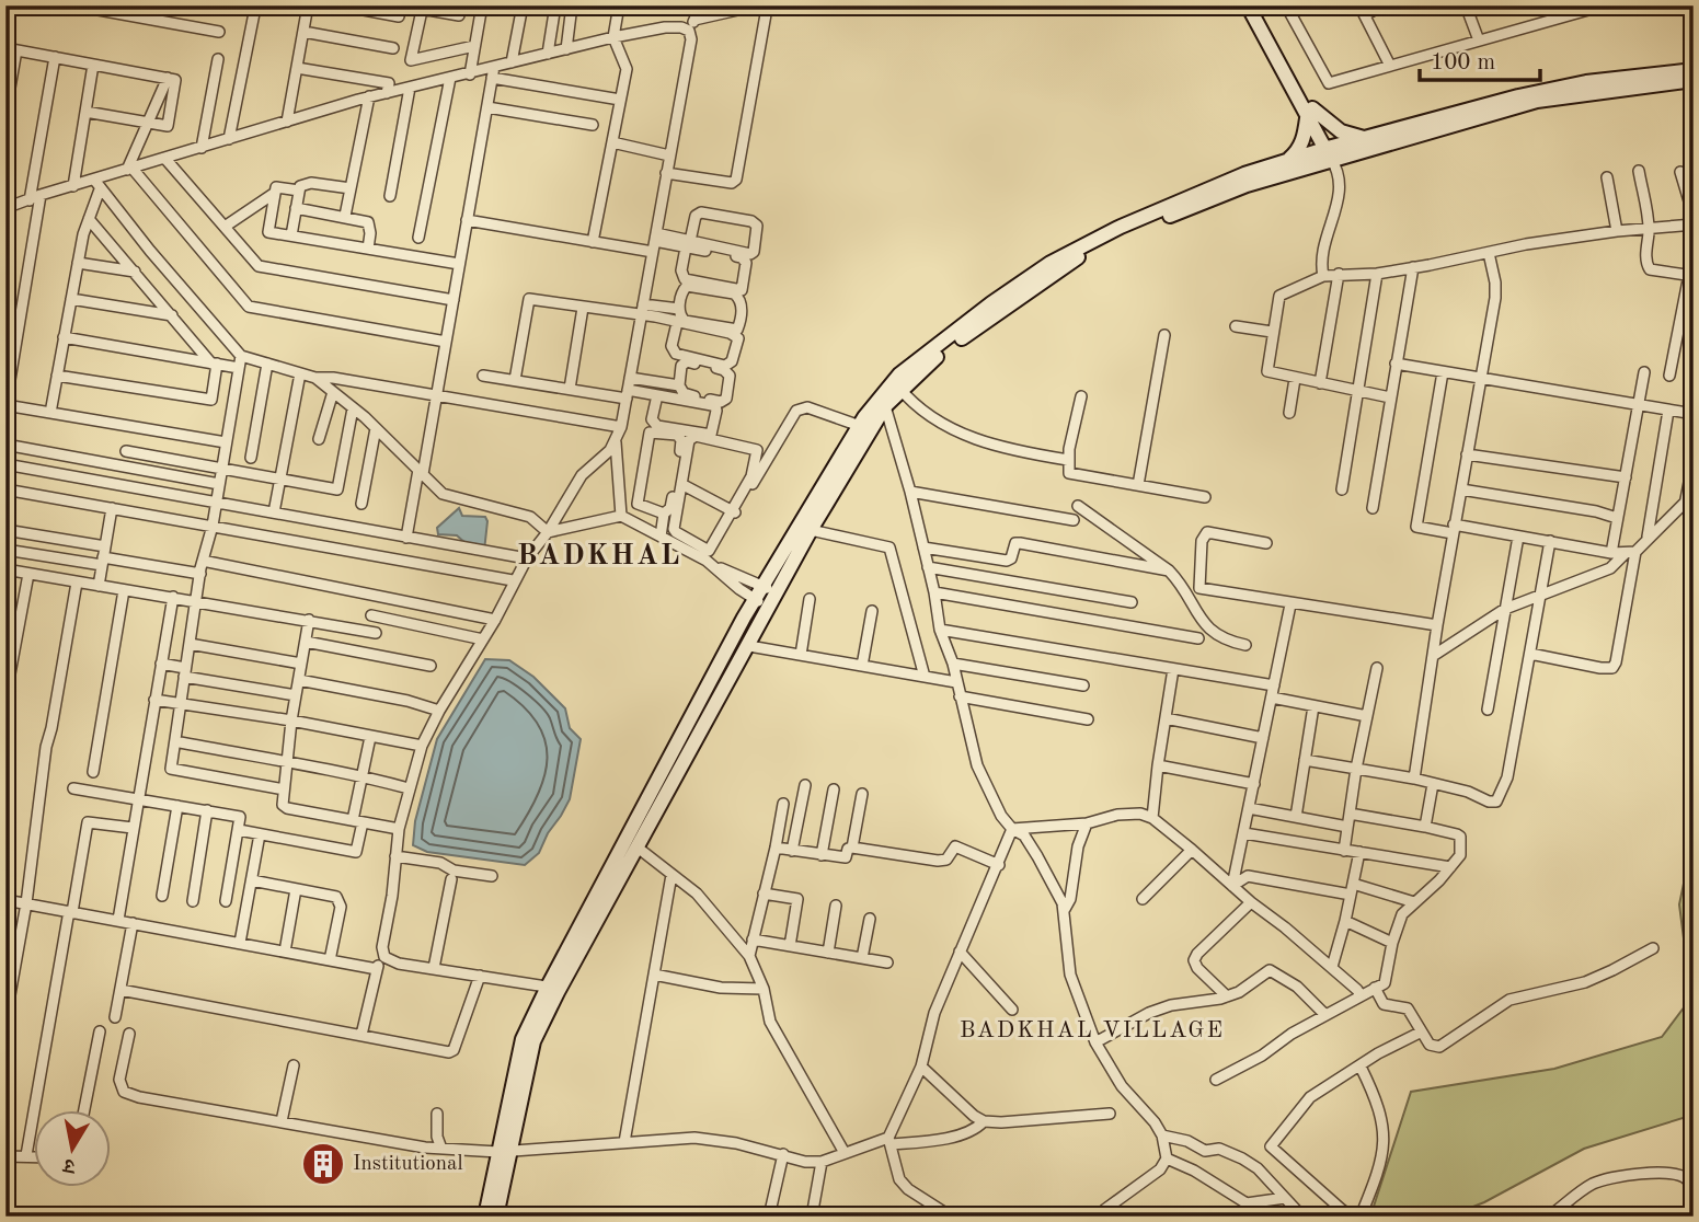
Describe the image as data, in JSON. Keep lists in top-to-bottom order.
{
  "districts": ["BADKHAL", "BADKHAL VILLAGE"],
  "places": {
    "building": ["Institutional"]
  },
  "scale_bar": "100 m",
  "north": "bottom"
}
